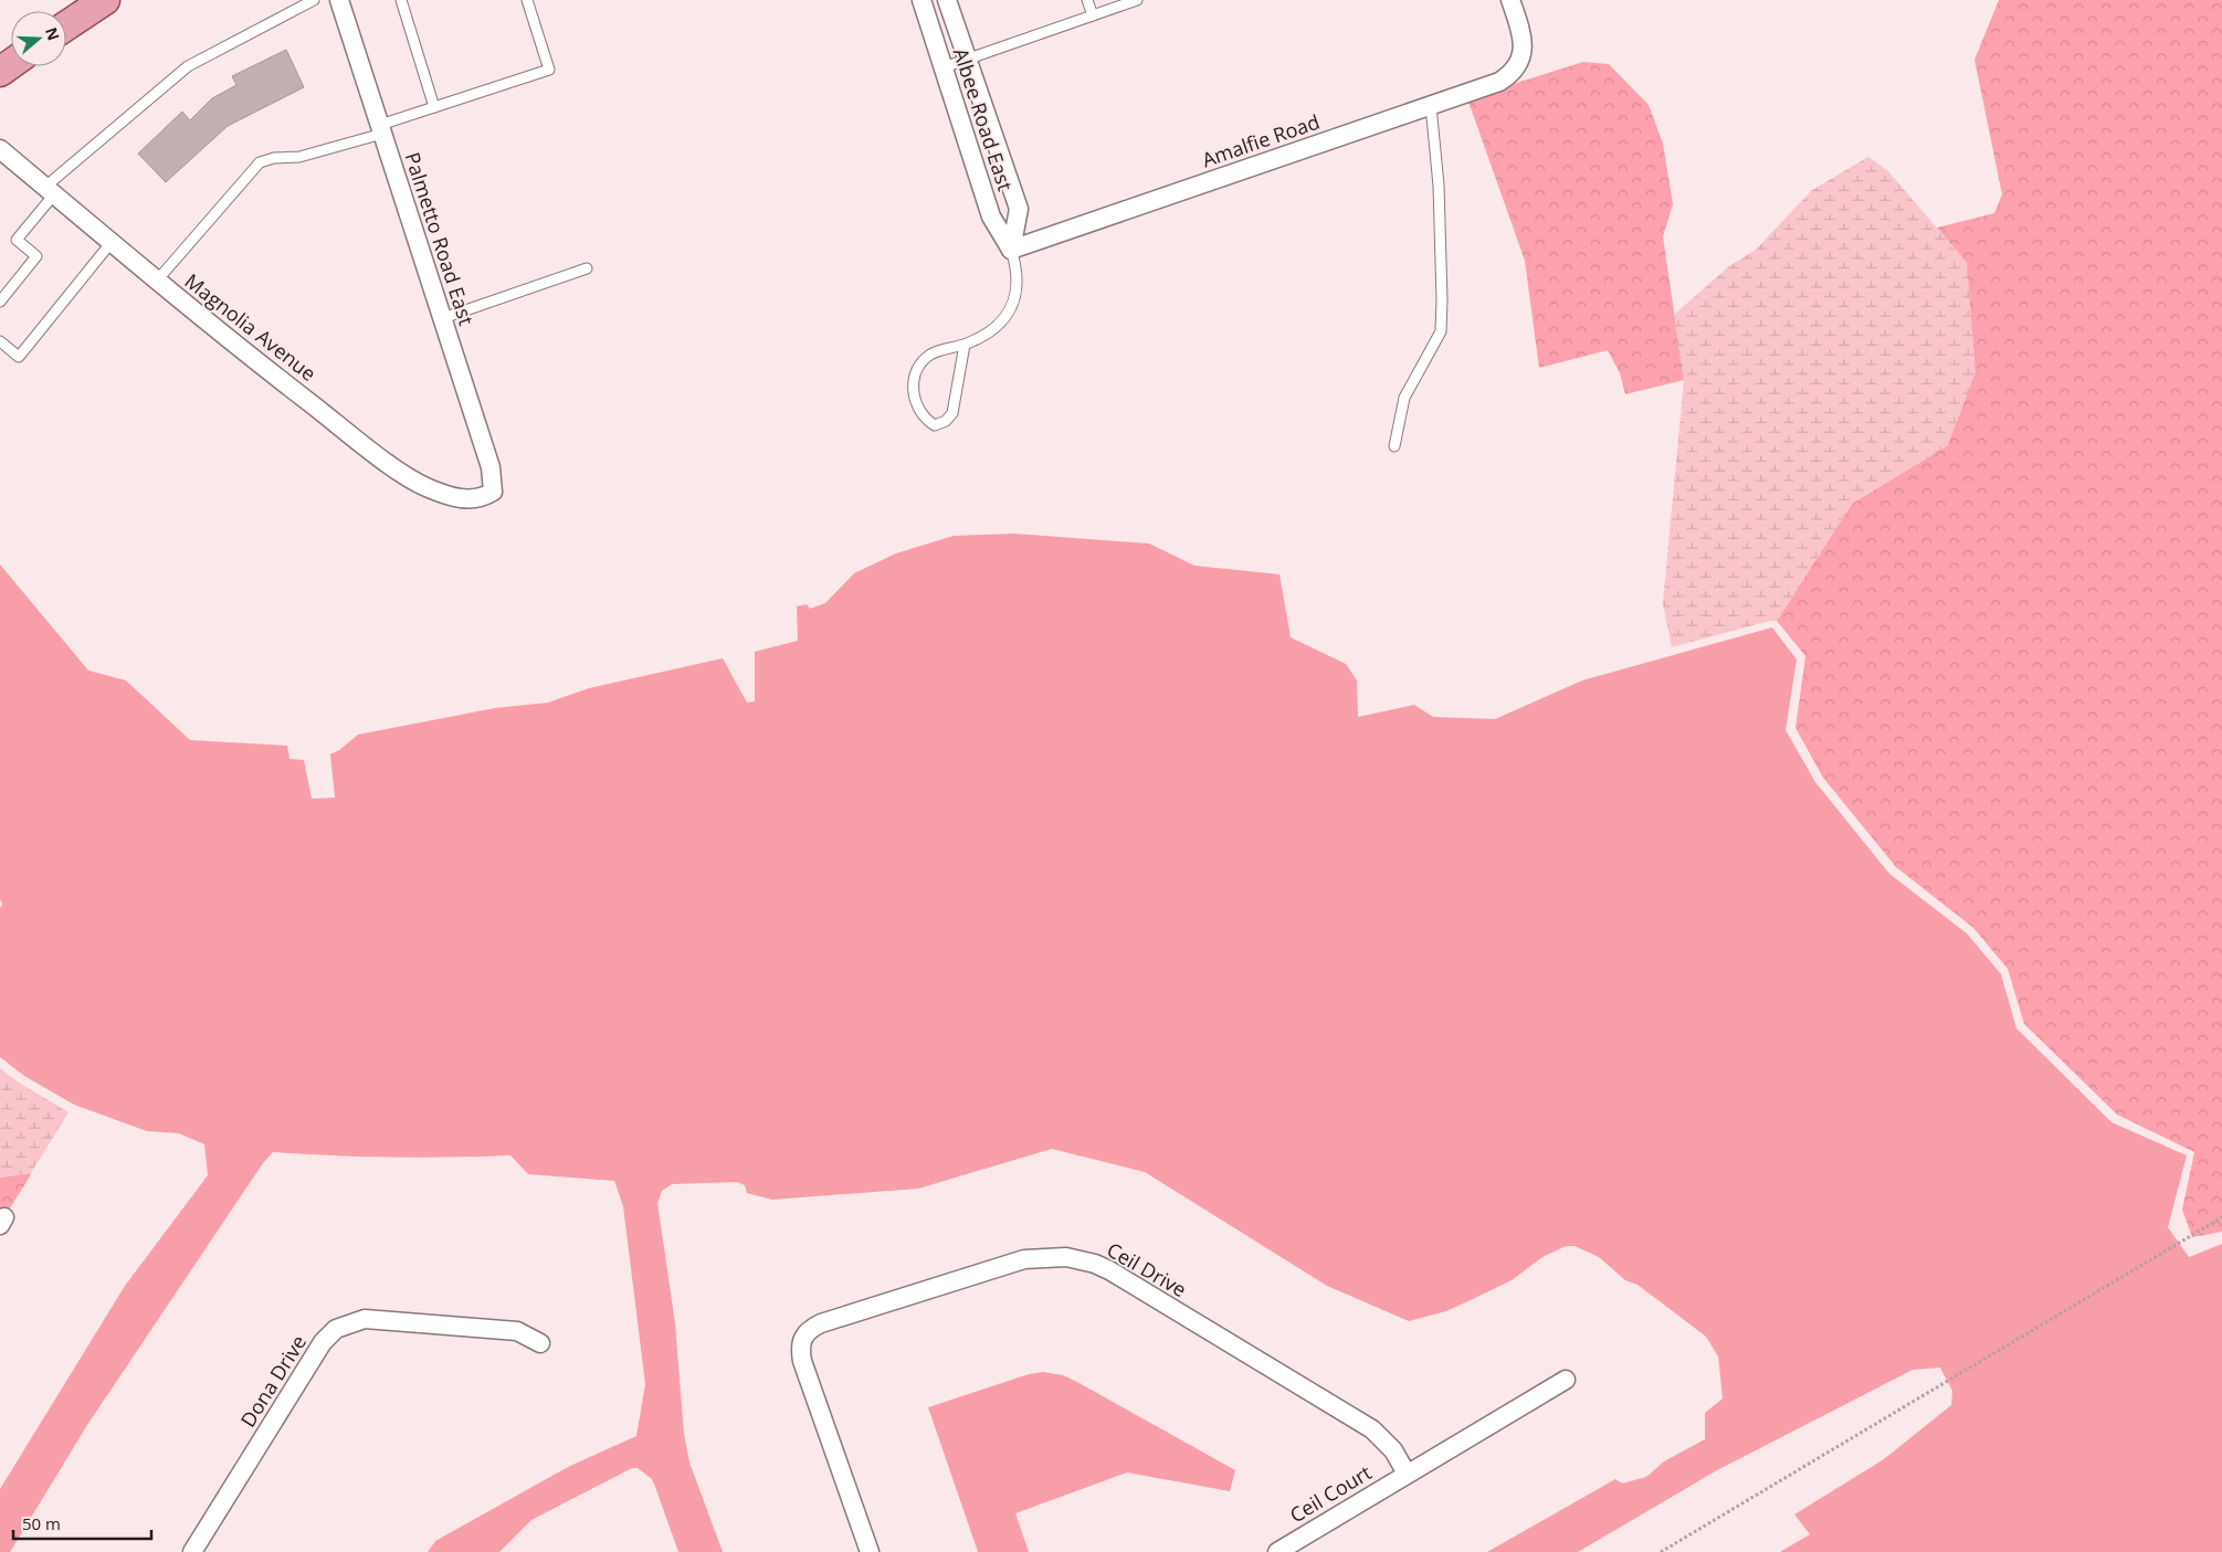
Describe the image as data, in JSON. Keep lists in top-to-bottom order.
{
  "streets": {
    "street": [
      "Albee Road East",
      "Amalfie Road",
      "Palmetto Road East",
      "Magnolia Avenue",
      "Ceil Drive",
      "Dona Drive",
      "Ceil Court"
    ]
  },
  "crossings": [
    ["Albee Road East", "Amalfie Road"],
    ["Palmetto Road East", "Magnolia Avenue"],
    ["Ceil Drive", "Ceil Court"]
  ],
  "scale_bar": "50 m",
  "north": "right"
}
